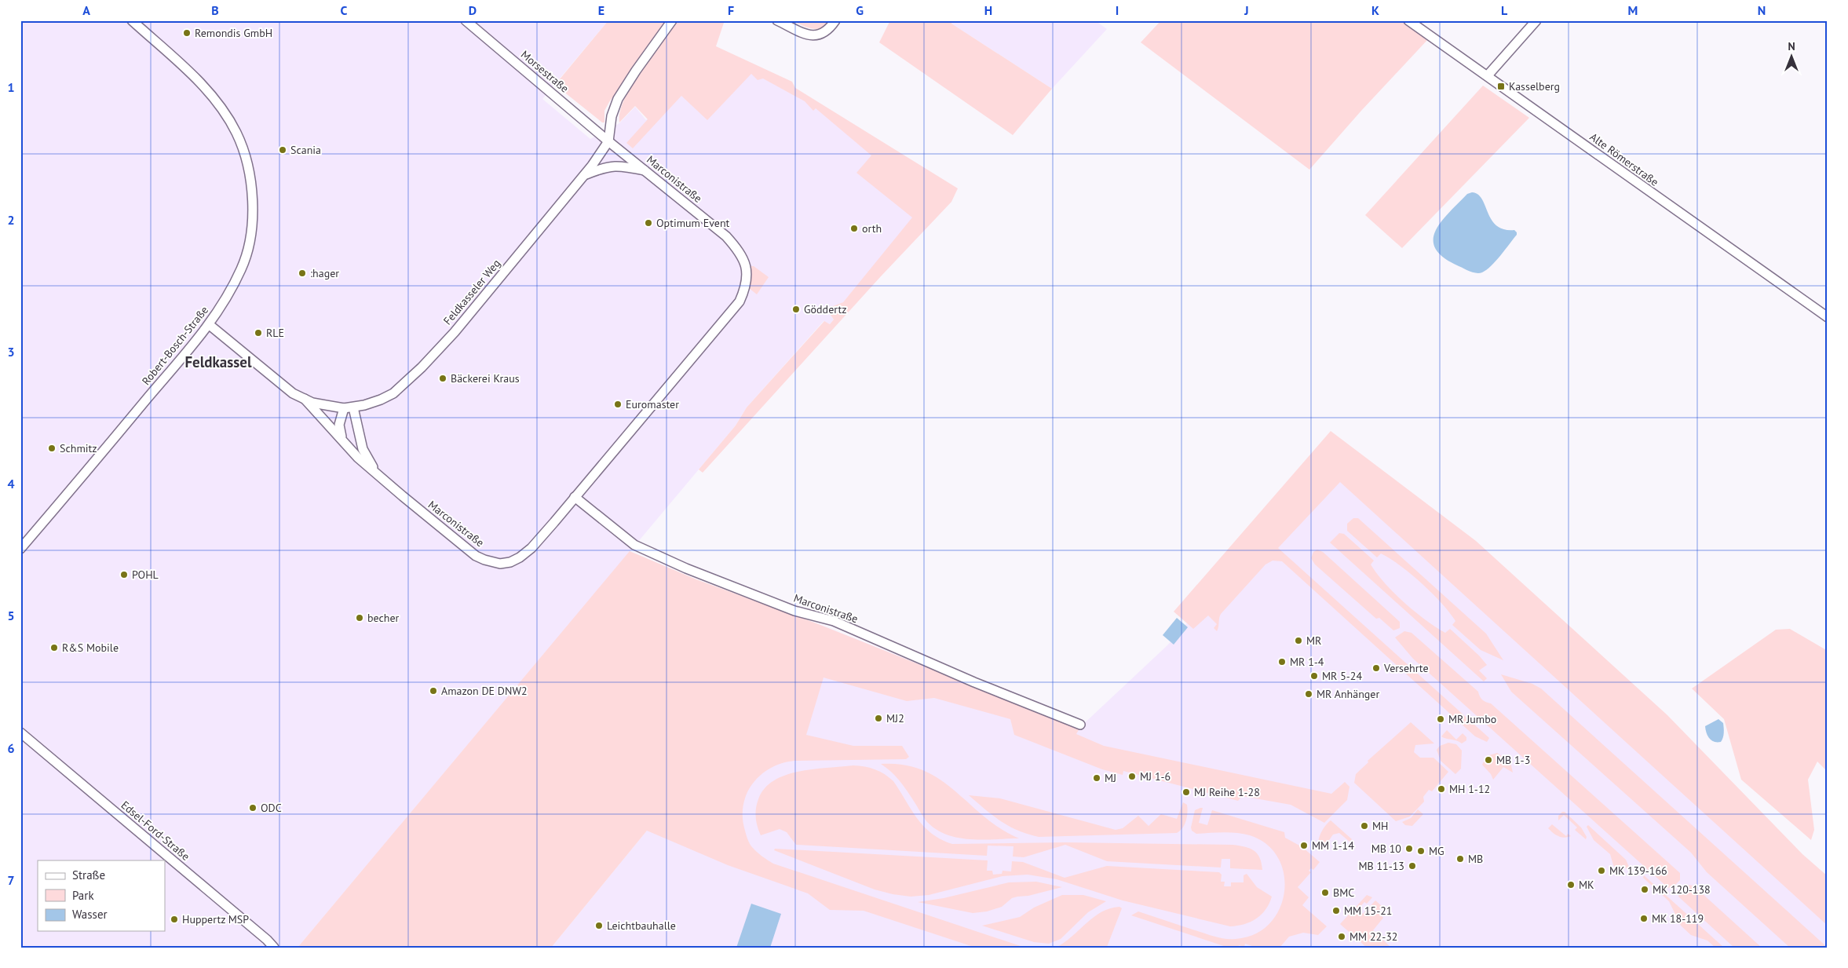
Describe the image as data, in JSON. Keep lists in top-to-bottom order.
{
  "streets": {
    "street": [
      "Morsestraße",
      "Alte Römerstraße",
      "Marconistraße",
      "Feldkasseler Weg",
      "Robert-Bosch-Straße",
      "Edsel-Ford-Straße"
    ]
  },
  "crossings": [
    ["Morsestraße", "Marconistraße"],
    ["Morsestraße", "Feldkasseler Weg"],
    ["Marconistraße", "Feldkasseler Weg"],
    ["Feldkasseler Weg", "Robert-Bosch-Straße"]
  ],
  "districts": ["Feldkassel"],
  "places": {
    "other": [
      "Remondis GmbH",
      "Scania",
      "Optimum Event",
      "orth",
      ":hager",
      "Göddertz",
      "RLE",
      "Bäckerei Kraus",
      "Euromaster",
      "Schmitz",
      "POHL",
      "becher",
      "MR",
      "R&S Mobile",
      "MR 1-4",
      "Versehrte",
      "MR 5-24",
      "Amazon DE DNW2",
      "MR Anhänger",
      "MJ2",
      "MR Jumbo",
      "MB 1-3",
      "MJ 1-6",
      "MJ",
      "MH 1-12",
      "MJ Reihe 1-28",
      "ODC",
      "MH",
      "MM 1-14",
      "MB 10",
      "MG",
      "MB",
      "MB 11-13",
      "MK 139-166",
      "MK",
      "MK 120-138",
      "BMC",
      "MM 15-21",
      "MK 18-119",
      "Huppertz MSP",
      "Leichtbauhalle",
      "MM 22-32"
    ],
    "transit": ["Kasselberg"]
  },
  "legend": ["Straße", "Park", "Wasser"],
  "north": "top",
  "grid": {
    "columns": [
      "A",
      "B",
      "C",
      "D",
      "E",
      "F",
      "G",
      "H",
      "I",
      "J",
      "K",
      "L",
      "M",
      "N"
    ],
    "rows": [
      "1",
      "2",
      "3",
      "4",
      "5",
      "6",
      "7"
    ]
  }
}
